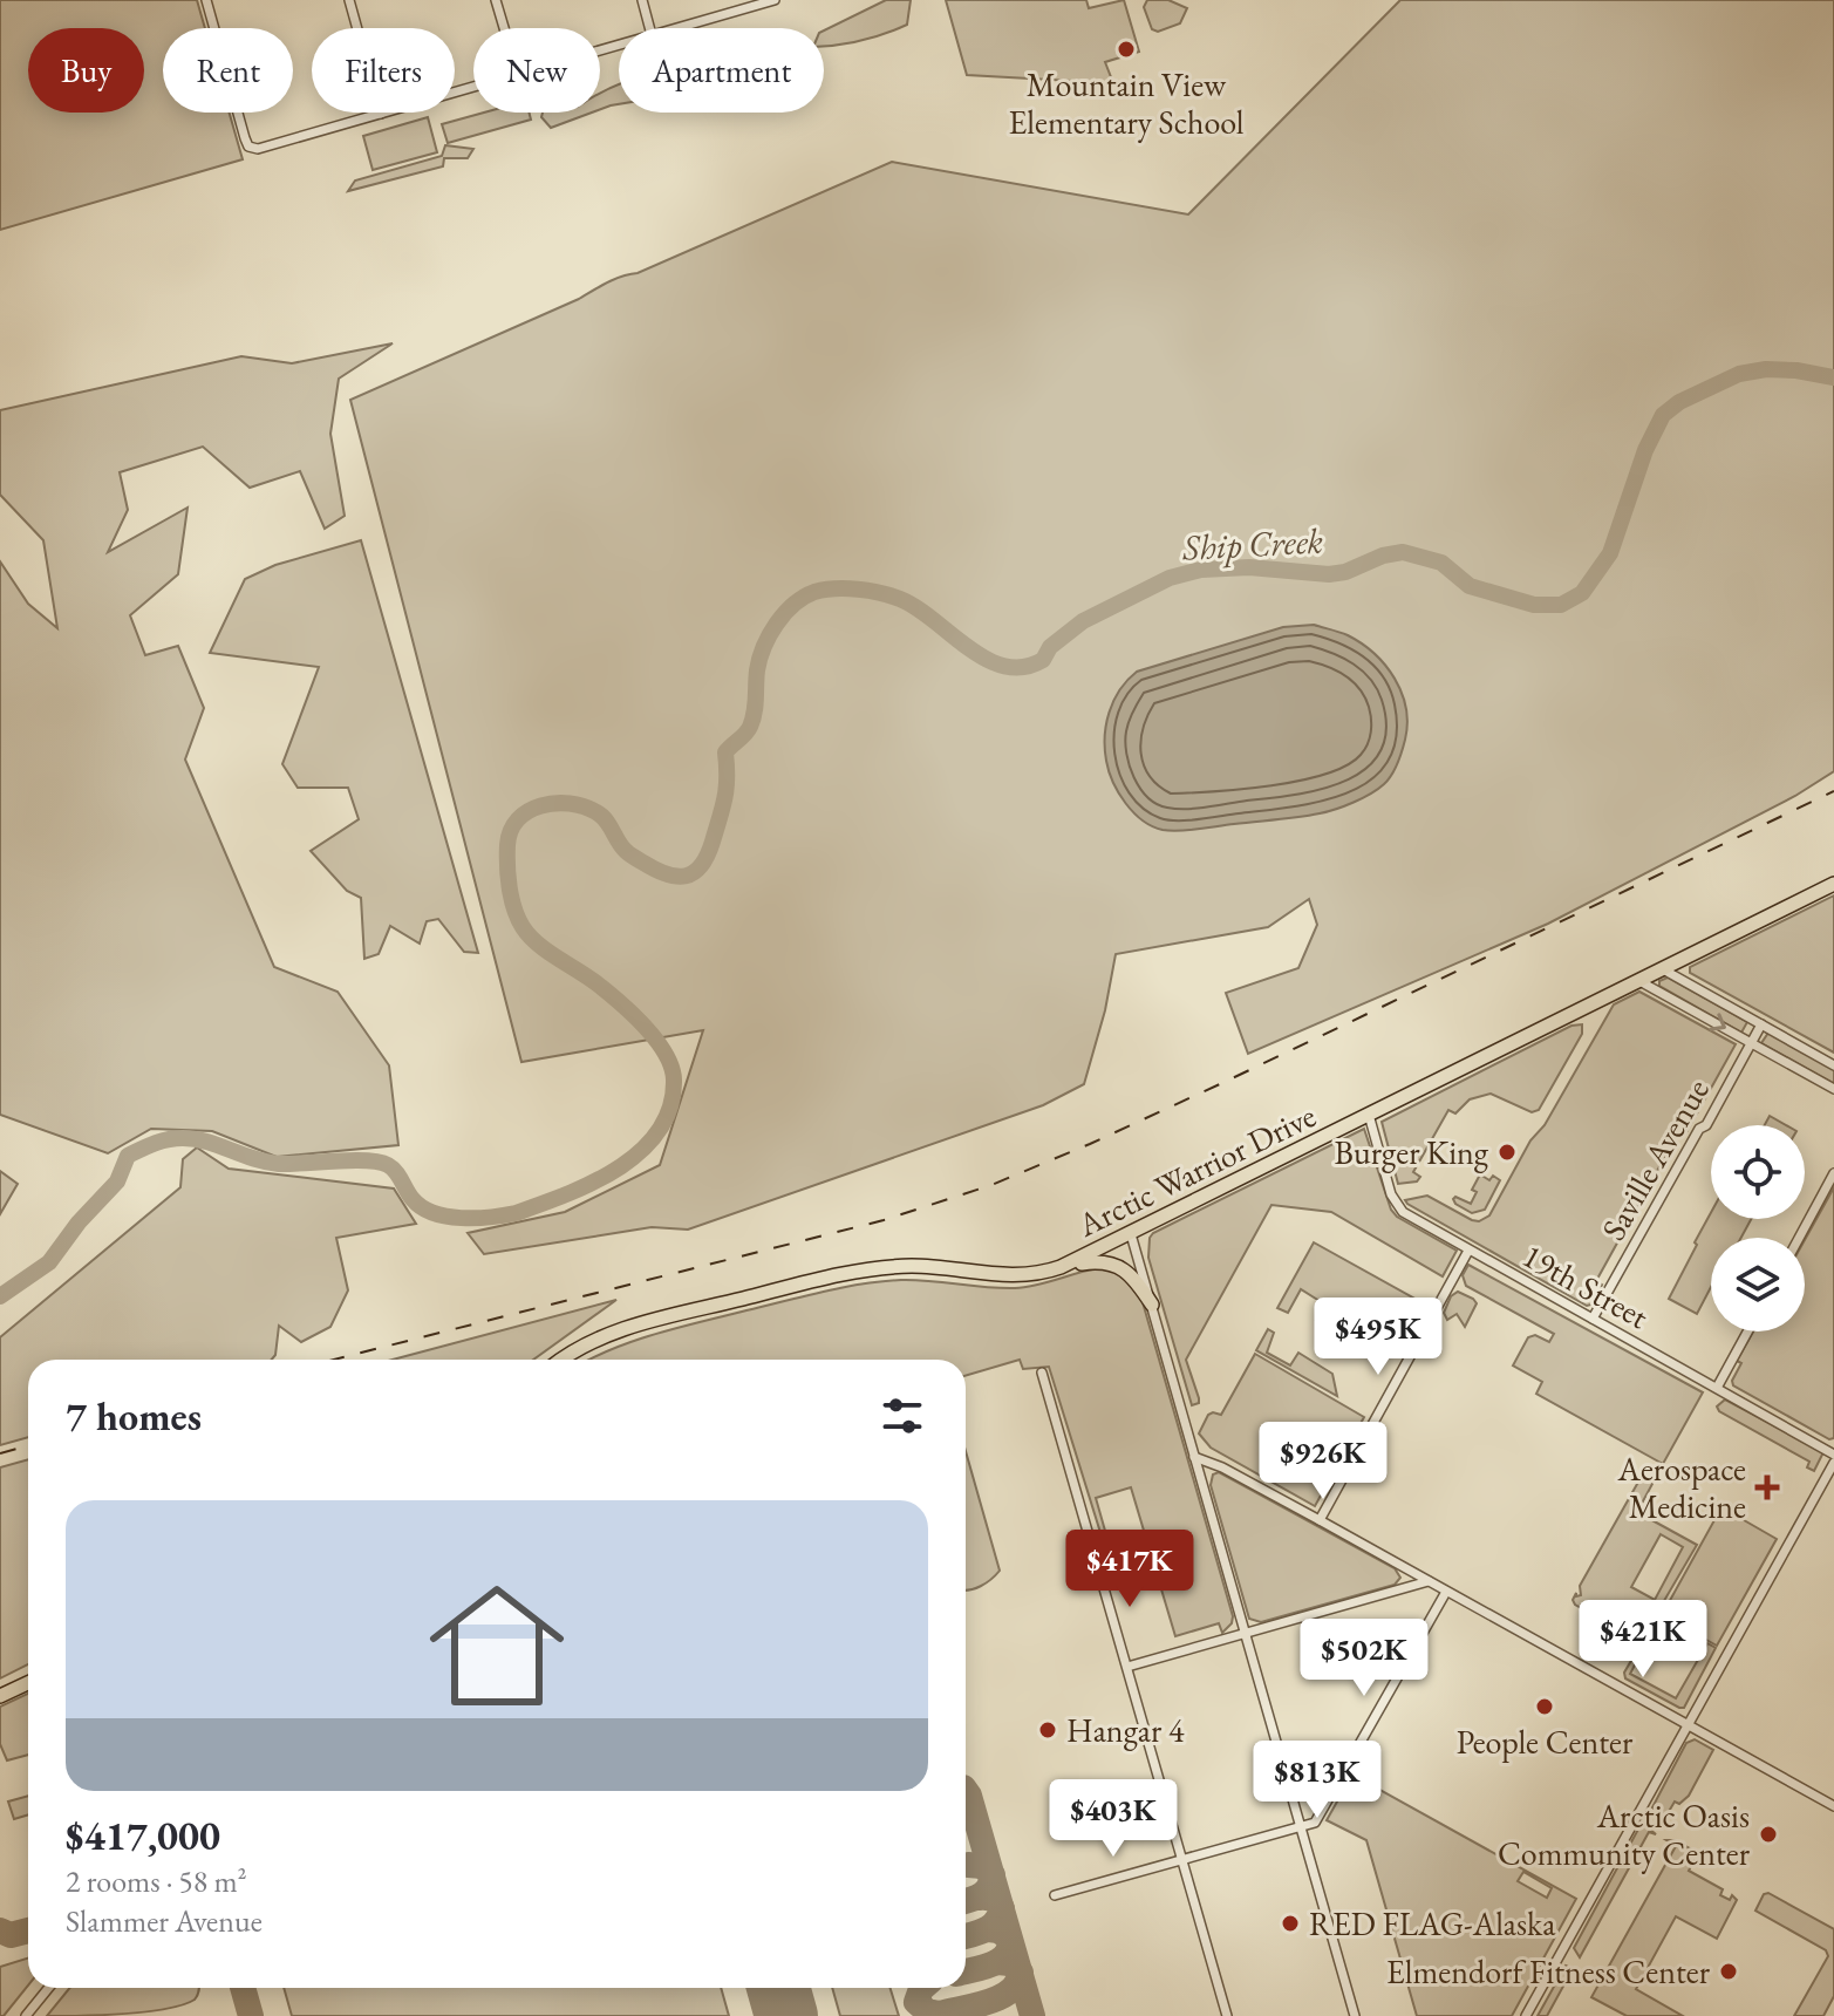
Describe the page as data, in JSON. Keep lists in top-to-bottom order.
{
  "streets": {
    "main road": ["Arctic Warrior Drive"],
    "street": ["Saville Avenue", "19th Street"]
  },
  "crossings": [
    ["Saville Avenue", "19th Street"],
    ["Arctic Warrior Drive", "19th Street"]
  ],
  "water": ["Ship Creek"],
  "places": {
    "other": [
      "Mountain View Elementary School",
      "Burger King",
      "People Center",
      "Hangar 4",
      "Arctic Oasis Community Center",
      "RED FLAG-Alaska",
      "Elmendorf Fitness Center"
    ],
    "health": ["Aerospace Medicine"]
  },
  "page": {
    "chip": [
      "Buy",
      "Rent",
      "Filters",
      "New",
      "Apartment"
    ],
    "price": [
      "$495K",
      "$926K",
      "$417K",
      "$421K",
      "$502K",
      "$813K",
      "$403K"
    ],
    "heading": "7 homes",
    "list": [
      {
        "name": "$417,000",
        "note": "2 rooms · 58 m² · Slammer Avenue"
      }
    ]
  }
}
